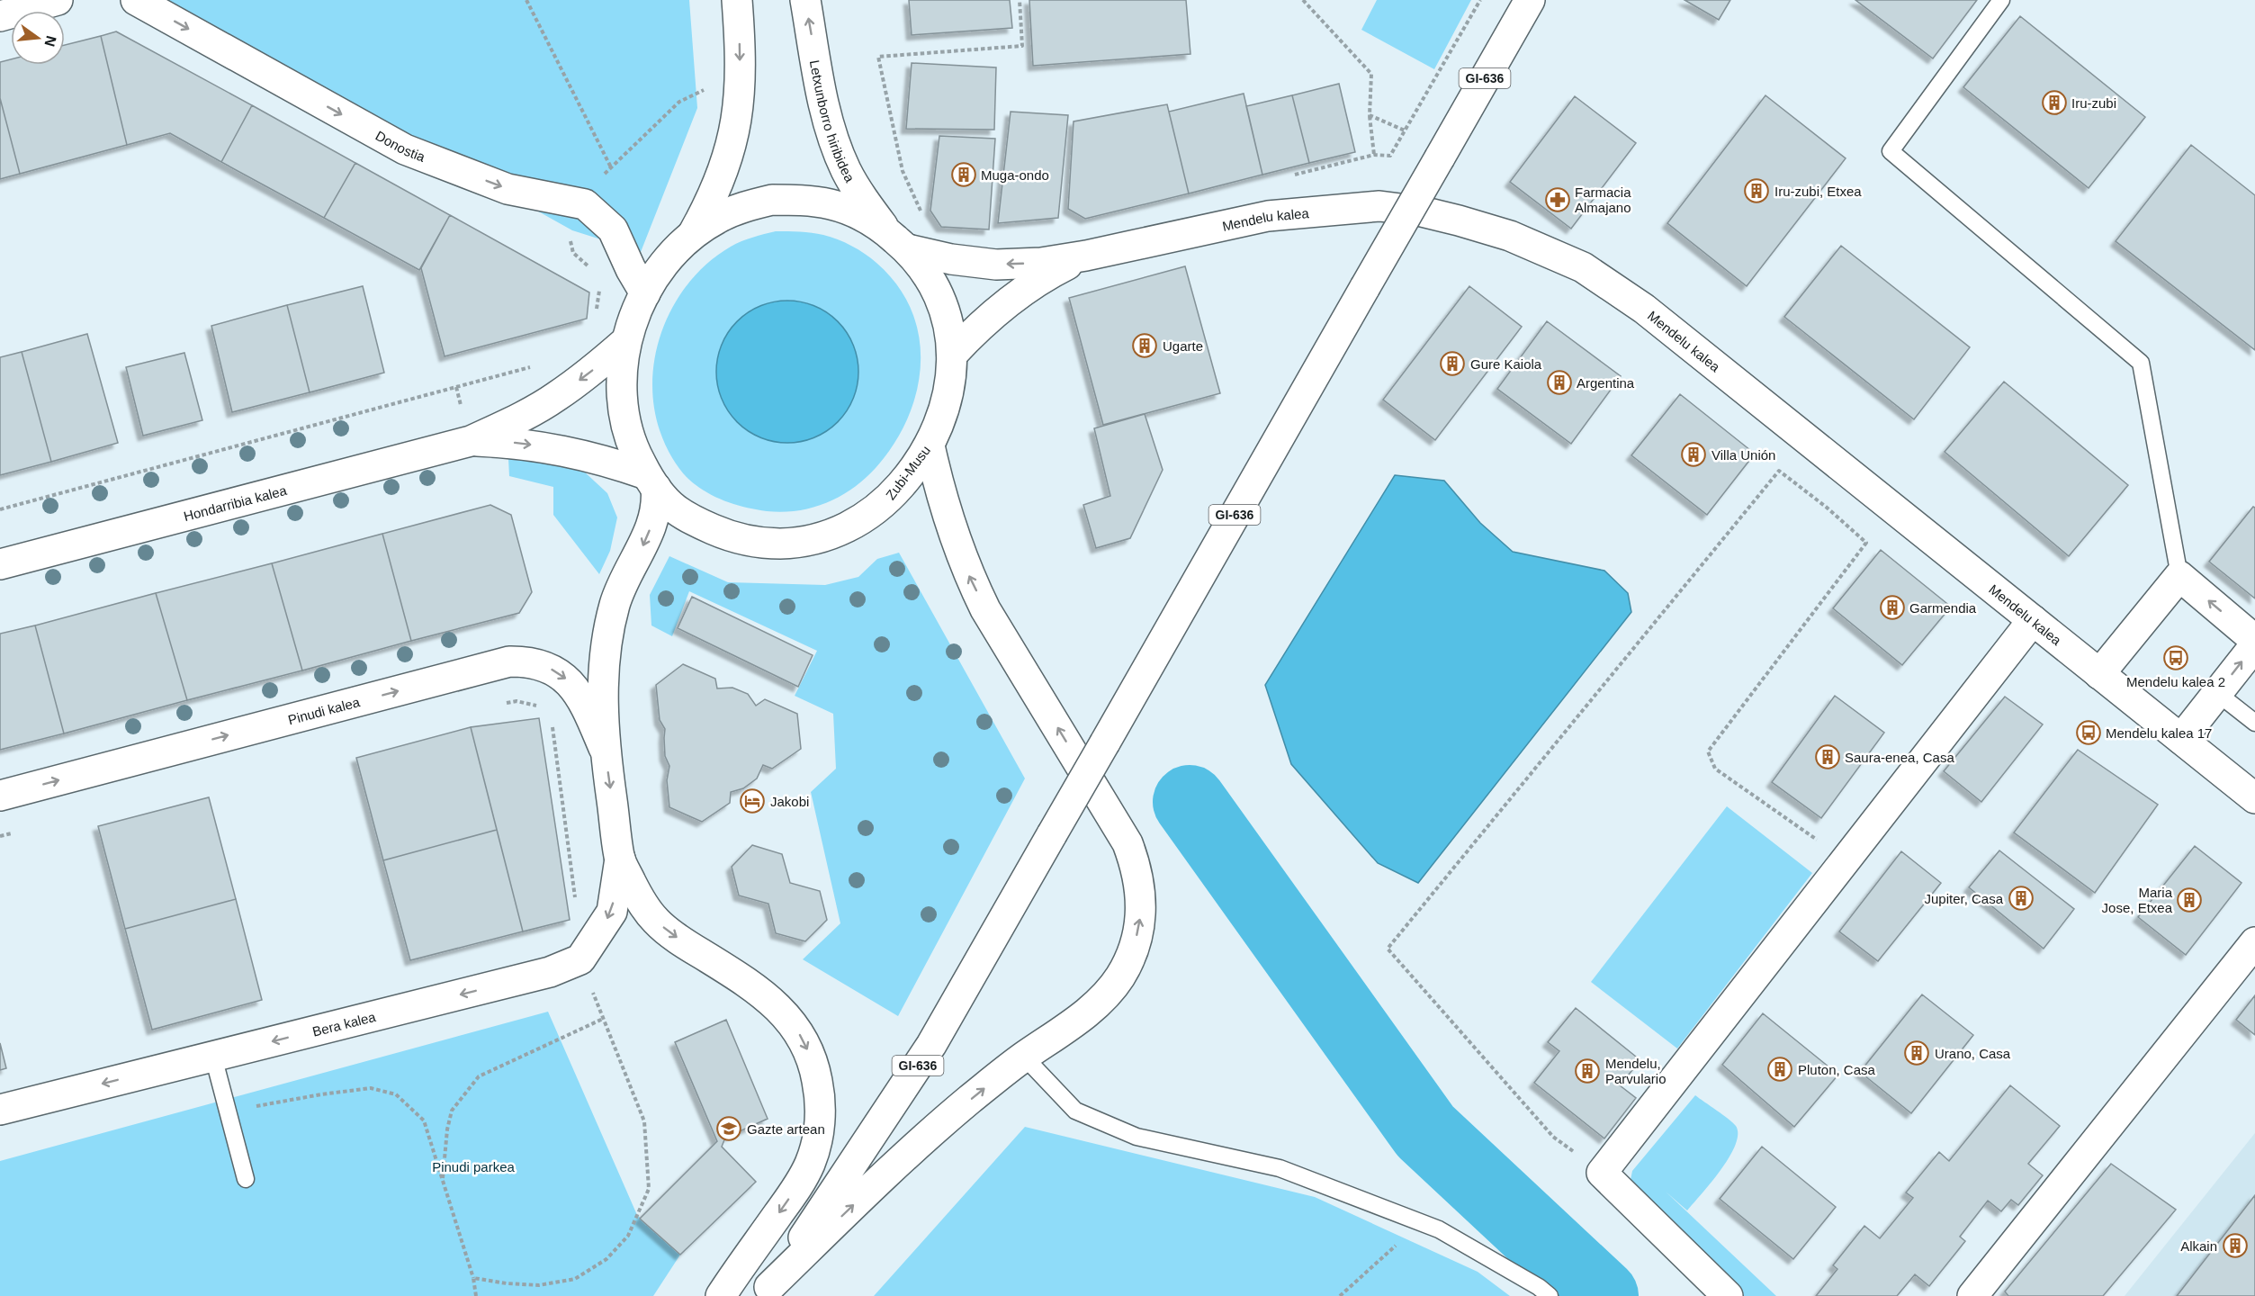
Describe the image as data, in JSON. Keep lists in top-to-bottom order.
{
  "streets": {
    "main road": [
      "GI-636",
      "Letxunborro hiribidea",
      "Donostia",
      "Mendelu kalea",
      "Zubi-Musu",
      "Hondarribia kalea",
      "Pinudi kalea",
      "Bera kalea"
    ]
  },
  "crossings": [
    ["Letxunborro hiribidea", "Mendelu kalea"],
    ["Letxunborro hiribidea", "Zubi-Musu"],
    ["Mendelu kalea", "Zubi-Musu"],
    ["Zubi-Musu", "Hondarribia kalea"]
  ],
  "one_way": ["Donostia", "Pinudi kalea", "Bera kalea"],
  "parks": ["Pinudi parkea"],
  "places": {
    "building": [
      "Iru-zubi",
      "Muga-ondo",
      "Iru-zubi, Etxea",
      "Ugarte",
      "Gure Kaiola",
      "Argentina",
      "Villa Unión",
      "Garmendia",
      "Saura-enea, Casa",
      "Jupiter, Casa",
      "Maria Jose, Etxea",
      "Urano, Casa",
      "Pluton, Casa",
      "Mendelu, Parvulario",
      "Alkain"
    ],
    "pharmacy": ["Farmacia Almajano"],
    "bus stop": ["Mendelu kalea 2", "Mendelu kalea 17"],
    "hotel": ["Jakobi"],
    "school or university": ["Gazte artean"]
  },
  "north": "right"
}
